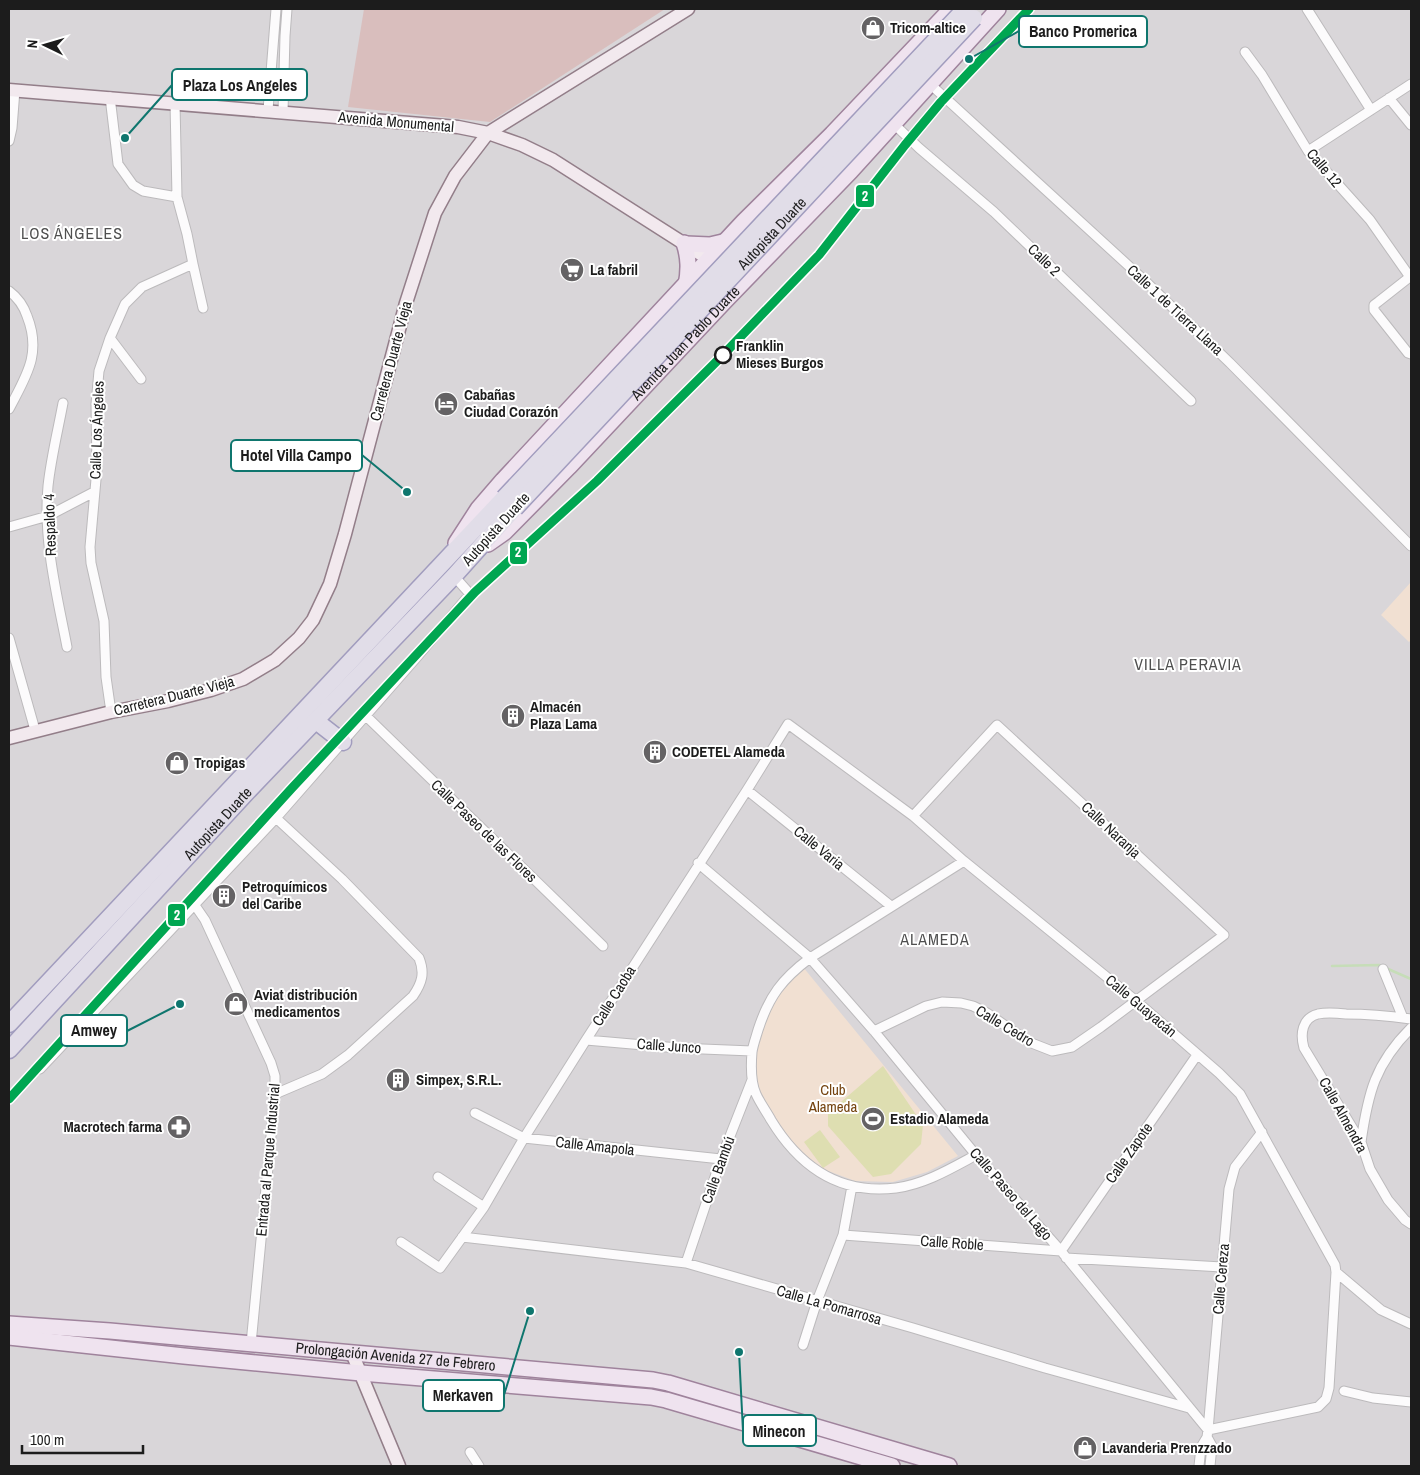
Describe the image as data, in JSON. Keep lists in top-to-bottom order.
{
  "streets": {
    "highway": ["Autopista Duarte"],
    "main road": [
      "Avenida Monumental",
      "Avenida Juan Pablo Duarte",
      "Carretera Duarte Vieja",
      "Prolongación Avenida 27 de Febrero"
    ],
    "street": [
      "Calle 12",
      "Calle 2",
      "Calle 1 de Tierra Llana",
      "Calle Los Ángeles",
      "Respaldo 4",
      "Calle Naranja",
      "Calle Paseo de las Flores",
      "Calle Varia",
      "Calle Caoba",
      "Calle Guayacán",
      "Calle Cedro",
      "Calle Junco",
      "Calle Almendra",
      "Calle Amapola",
      "Calle Zapote",
      "Entrada al Parque Industrial",
      "Calle Bambú",
      "Calle Paseo del Lago",
      "Calle Roble",
      "Calle Cereza",
      "Calle La Pomarrosa"
    ]
  },
  "crossings": [
    ["Avenida Monumental", "Autopista Duarte"],
    ["Avenida Monumental", "Avenida Juan Pablo Duarte"],
    ["Avenida Monumental", "Carretera Duarte Vieja"],
    ["Autopista Duarte", "Avenida Juan Pablo Duarte"],
    ["Calle 2", "Avenida Juan Pablo Duarte"],
    ["Calle 1 de Tierra Llana", "Avenida Juan Pablo Duarte"],
    ["Carretera Duarte Vieja", "Calle Los Ángeles"],
    ["Calle Naranja", "Calle Guayacán"],
    ["Calle Naranja", "Calle Cedro"],
    ["Calle Varia", "Calle Caoba"],
    ["Calle Caoba", "Calle Guayacán"],
    ["Calle Caoba", "Calle Junco"],
    ["Calle Caoba", "Calle Amapola"],
    ["Calle Caoba", "Calle Paseo del Lago"],
    ["Calle Caoba", "Calle La Pomarrosa"],
    ["Calle Guayacán", "Calle Cedro"],
    ["Calle Guayacán", "Calle Zapote"],
    ["Calle Guayacán", "Calle Paseo del Lago"],
    ["Calle Guayacán", "Calle Cereza"],
    ["Calle Cedro", "Calle Paseo del Lago"],
    ["Calle Amapola", "Calle Bambú"],
    ["Calle Zapote", "Calle Paseo del Lago"],
    ["Calle Zapote", "Calle Roble"],
    ["Entrada al Parque Industrial", "Prolongación Avenida 27 de Febrero"],
    ["Calle Bambú", "Calle La Pomarrosa"],
    ["Calle Paseo del Lago", "Calle Roble"],
    ["Calle Paseo del Lago", "Calle Cereza"],
    ["Calle Paseo del Lago", "Calle La Pomarrosa"],
    ["Calle Roble", "Calle Cereza"]
  ],
  "districts": ["LOS ÁNGELES", "VILLA PERAVIA", "ALAMEDA"],
  "parks": ["Club Alameda"],
  "places": {
    "shop": [
      "Tricom-altice",
      "Tropigas",
      "Aviat distribución medicamentos",
      "Lavanderia Prenzzado"
    ],
    "other": [
      "Banco Promerica",
      "Plaza Los Angeles",
      "Franklin Mieses Burgos",
      "Hotel Villa Campo",
      "Amwey",
      "Merkaven",
      "Minecon"
    ],
    "supermarket": ["La fabril"],
    "hotel": ["Cabañas Ciudad Corazón"],
    "building": [
      "Almacén Plaza Lama",
      "CODETEL Alameda",
      "Petroquímicos del Caribe",
      "Simpex, S.R.L."
    ],
    "sports": ["Estadio Alameda"],
    "pharmacy": ["Macrotech farma"]
  },
  "lines": ["metro line 2"],
  "scale_bar": "100 m",
  "north": "left"
}
